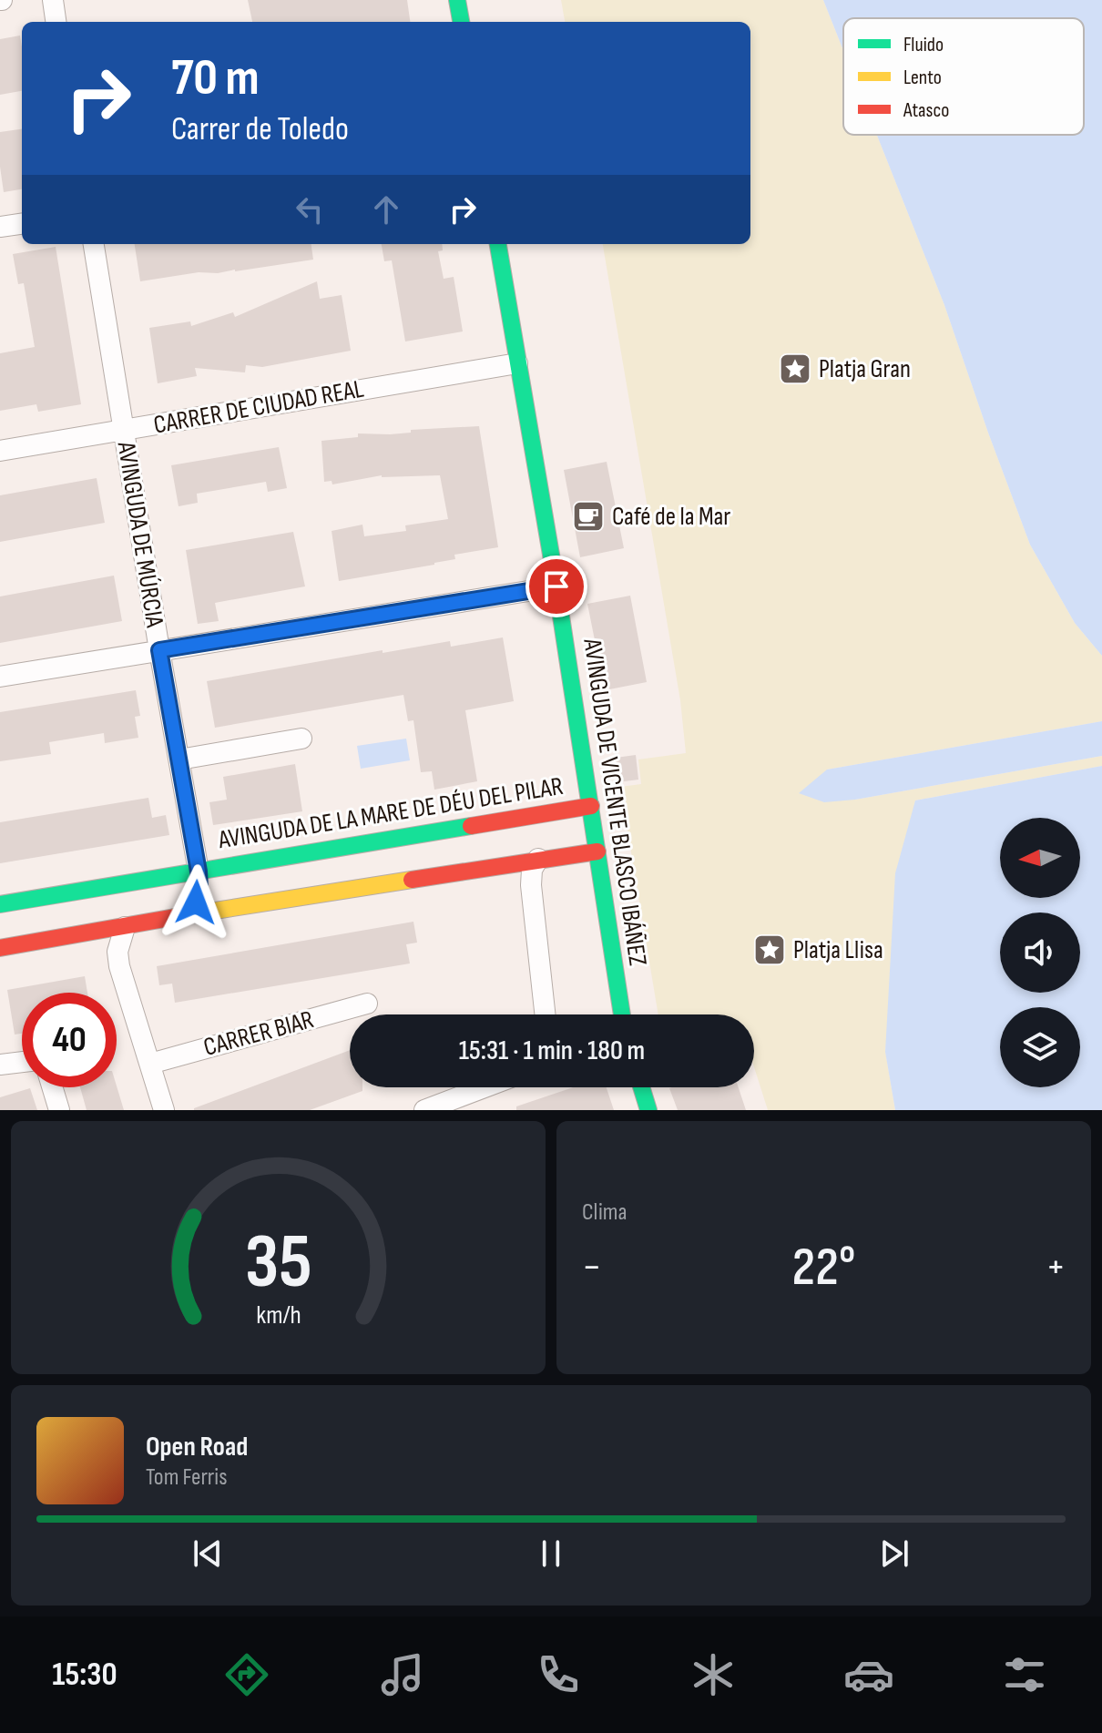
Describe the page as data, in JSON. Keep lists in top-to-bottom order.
{
  "streets": {
    "street": [
      "CARRER DE CIUDAD REAL",
      "AVINGUDA DE MÚRCIA",
      "AVINGUDA DE VICENTE BLASCO IBÁÑEZ",
      "AVINGUDA DE LA MARE DE DÉU DEL PILAR",
      "CARRER BIAR"
    ]
  },
  "crossings": [
    ["CARRER DE CIUDAD REAL", "AVINGUDA DE MÚRCIA"],
    ["CARRER DE CIUDAD REAL", "AVINGUDA DE VICENTE BLASCO IBÁÑEZ"],
    ["AVINGUDA DE MÚRCIA", "AVINGUDA DE LA MARE DE DÉU DEL PILAR"],
    ["AVINGUDA DE VICENTE BLASCO IBÁÑEZ", "AVINGUDA DE LA MARE DE DÉU DEL PILAR"]
  ],
  "places": {
    "place": ["Platja Gran", "Platja Llisa"],
    "cafe": ["Café de la Mar"]
  },
  "legend": ["Fluido", "Lento", "Atasco"],
  "north": "left",
  "page": {
    "turn": ["70 m", "Carrer de Toledo"],
    "limit": "40",
    "trip": "15:31 · 1 min · 180 m",
    "tile": "Clima",
    "heat": ["−", "22°", "+"],
    "song": ["Open Road", "Tom Ferris"],
    "tabs": "15:30",
    "gauge": ["35", "km/h"]
  }
}
